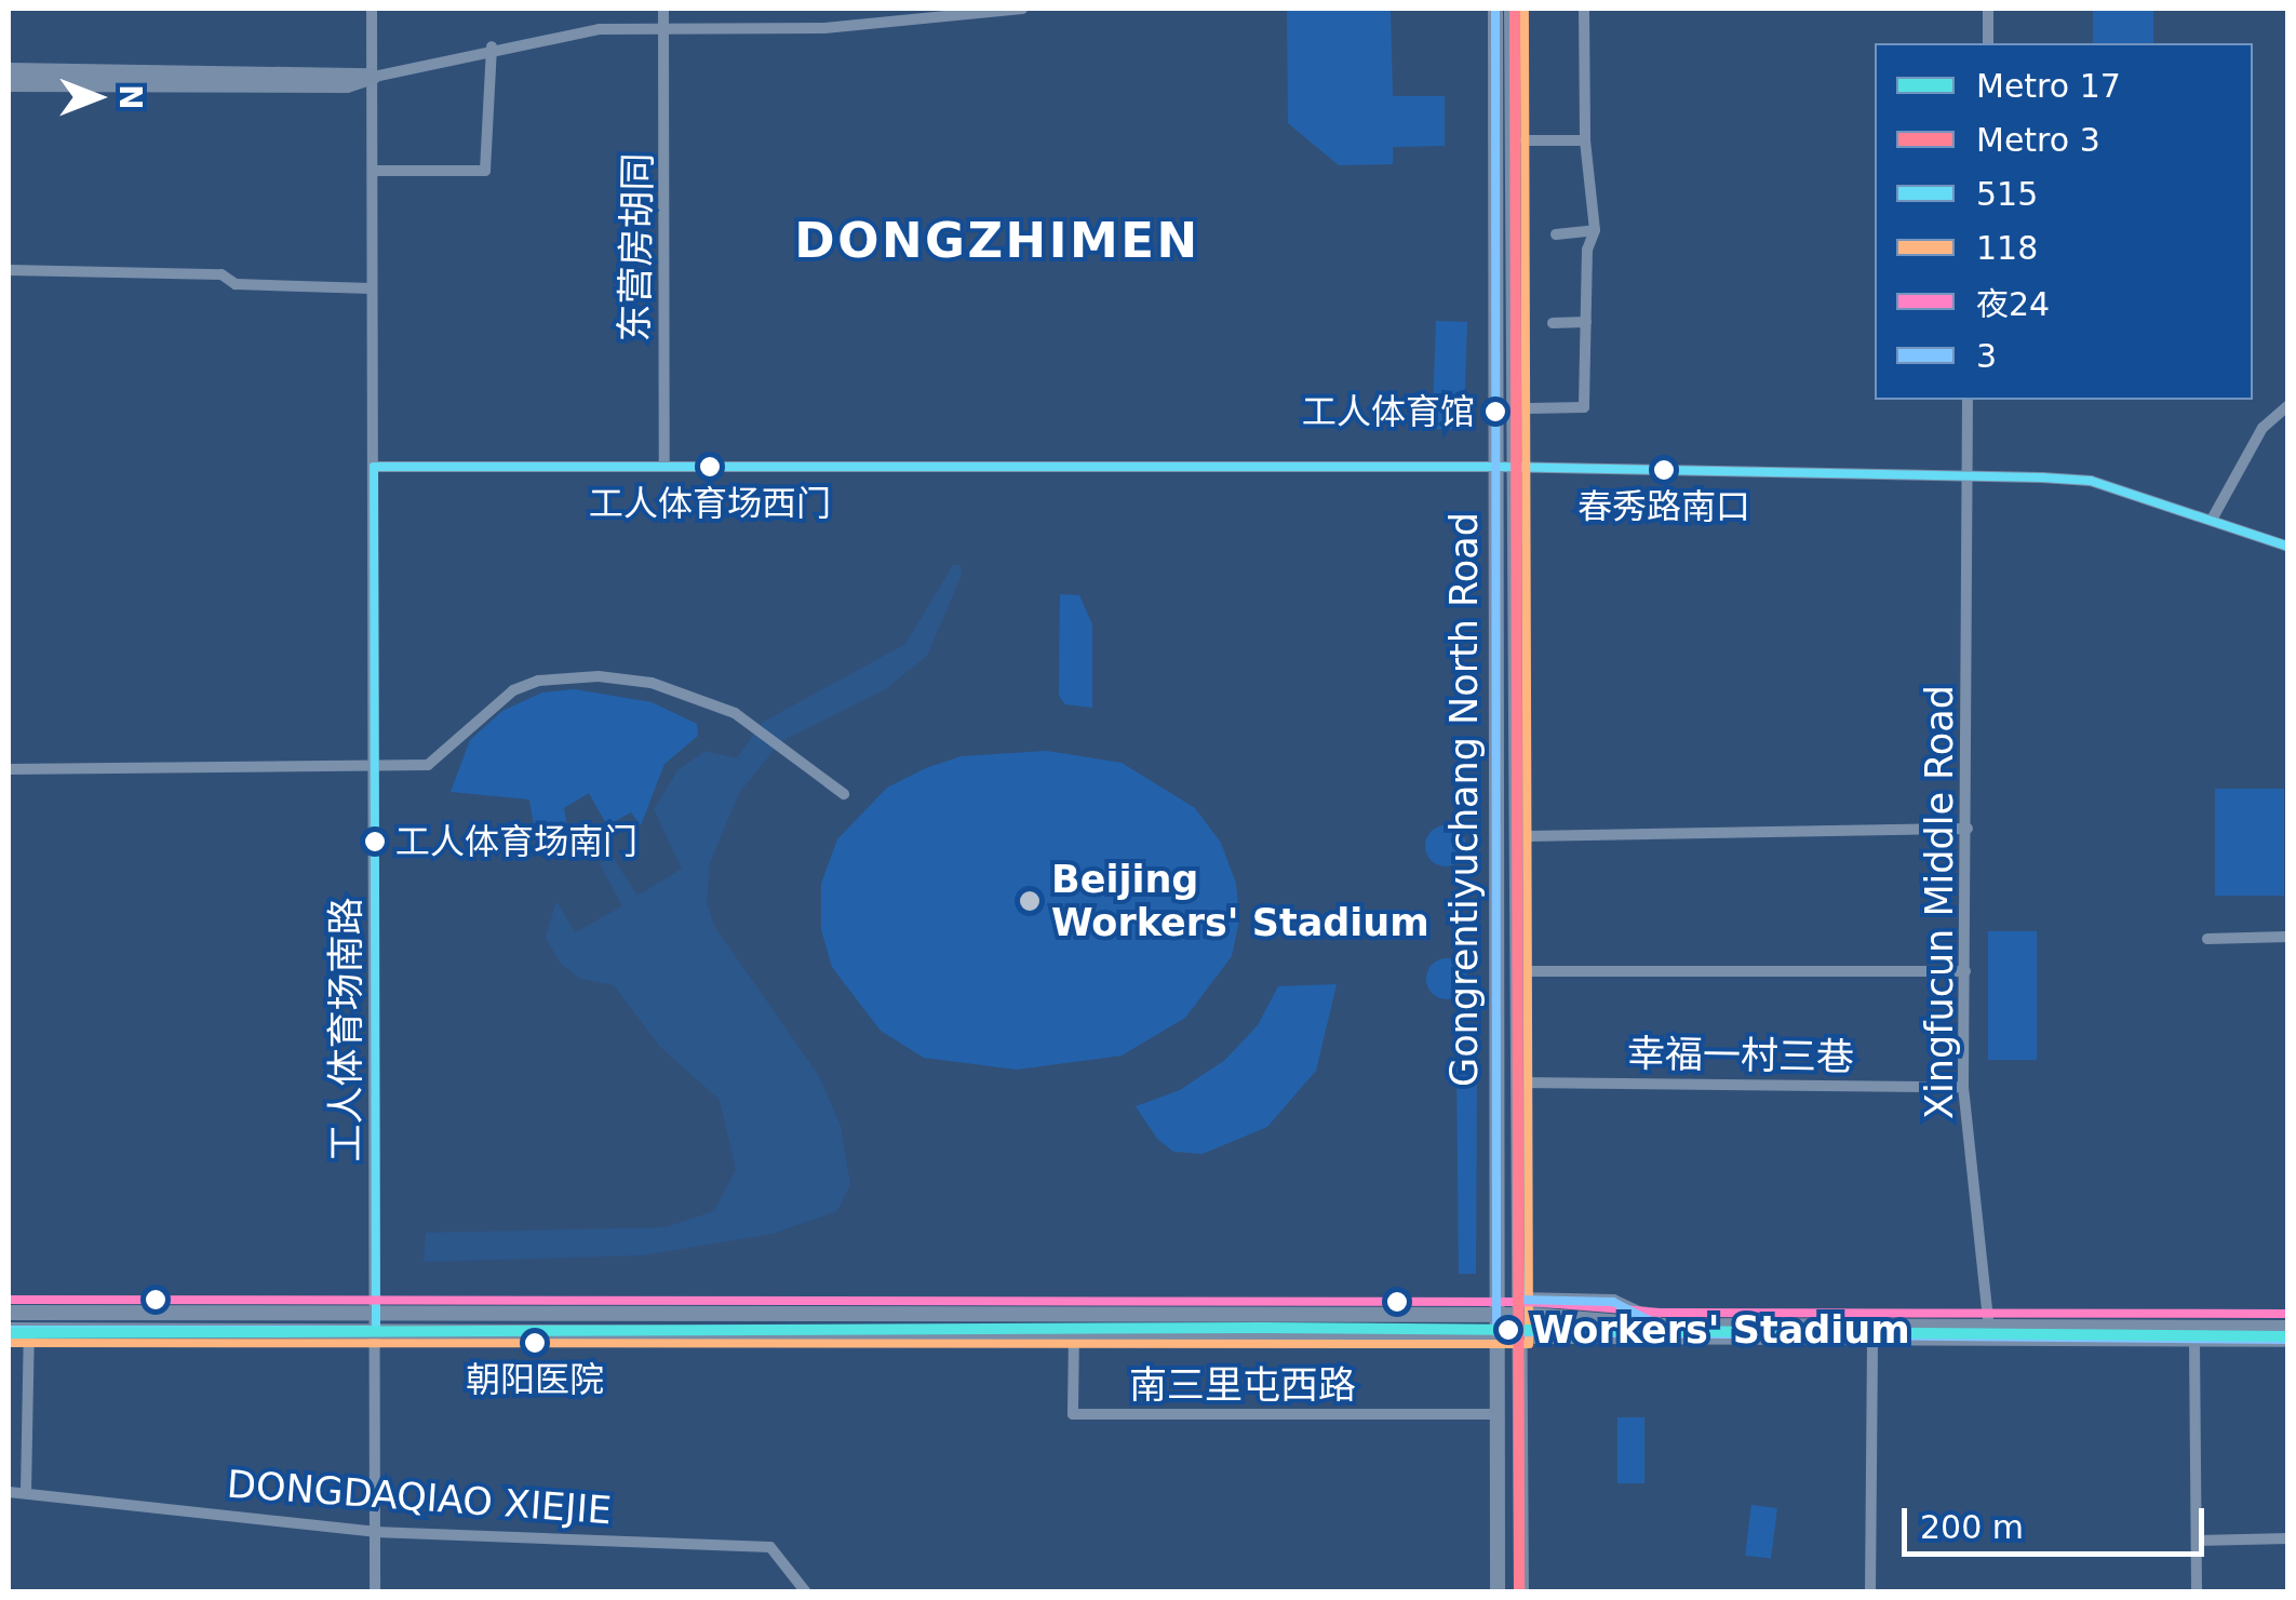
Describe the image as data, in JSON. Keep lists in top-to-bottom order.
{
  "streets": {
    "main road": ["Gongrentiyuchang North Road"],
    "street": [
      "东营房胡同",
      "Xingfucun Middle Road",
      "工人体育场南路",
      "幸福一村三巷",
      "南三里屯西路",
      "DONGDAQIAO XIEJIE"
    ]
  },
  "crossings": [
    ["Gongrentiyuchang North Road", "幸福一村三巷"],
    ["Gongrentiyuchang North Road", "南三里屯西路"],
    ["Xingfucun Middle Road", "幸福一村三巷"],
    ["工人体育场南路", "DONGDAQIAO XIEJIE"]
  ],
  "districts": ["DONGZHIMEN"],
  "places": [
    "工人体育馆",
    "工人体育场西门",
    "春秀路南口",
    "工人体育场南门",
    "Beijing Workers' Stadium",
    "Workers' Stadium",
    "朝阳医院"
  ],
  "lines": [
    "metro line 3",
    "transit line 118",
    "transit line 3",
    "transit line 515",
    "transit line 夜24",
    "metro line 17"
  ],
  "legend": [
    "Metro 17",
    "Metro 3",
    "515",
    "118",
    "夜24",
    "3"
  ],
  "scale_bar": "200 m",
  "north": "right"
}
